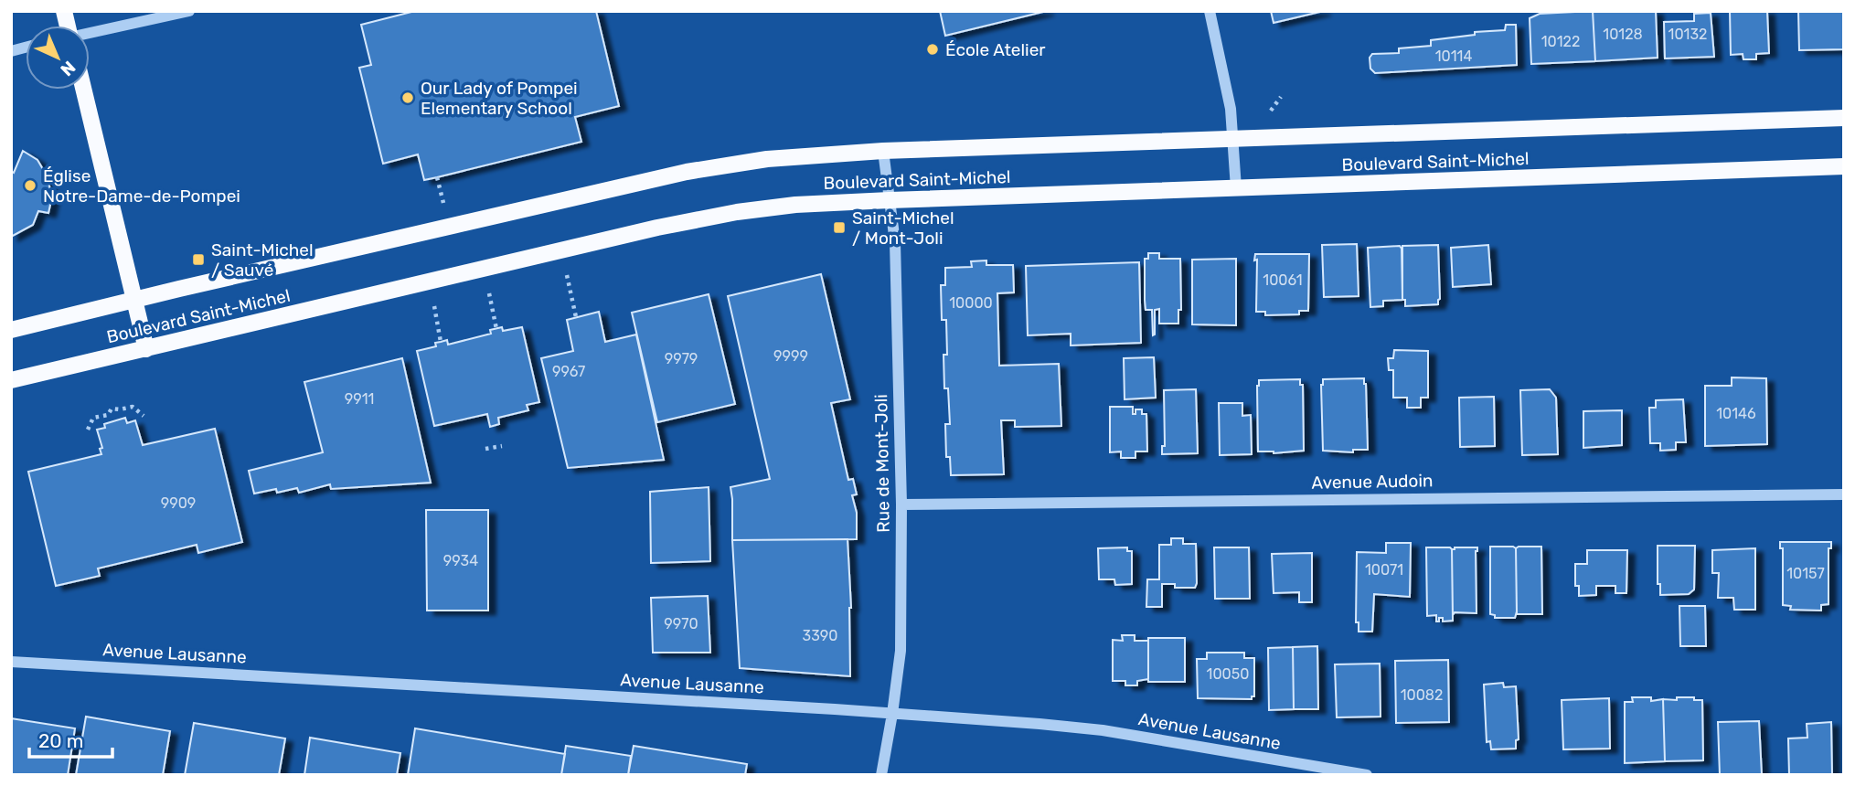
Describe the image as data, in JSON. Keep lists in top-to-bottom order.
{
  "streets": {
    "main road": ["Boulevard Saint-Michel"],
    "street": ["Rue de Mont-Joli", "Avenue Audoin", "Avenue Lausanne"]
  },
  "crossings": [
    ["Boulevard Saint-Michel", "Rue de Mont-Joli"],
    ["Rue de Mont-Joli", "Avenue Audoin"],
    ["Rue de Mont-Joli", "Avenue Lausanne"]
  ],
  "places": {
    "other": ["École Atelier", "Our Lady of Pompei Elementary School", "Église Notre-Dame-de-Pompei"],
    "transit": ["Saint-Michel / Mont-Joli", "Saint-Michel / Sauvé"]
  },
  "house_numbers": [
    "10128",
    "10132",
    "10122",
    "10114",
    "10061",
    "10000",
    "9999",
    "9979",
    "9967",
    "9911",
    "10146",
    "9909",
    "9934",
    "10071",
    "10157",
    "9970",
    "3390",
    "10050",
    "10082"
  ],
  "scale_bar": "20 m",
  "north": "bottom right"
}
